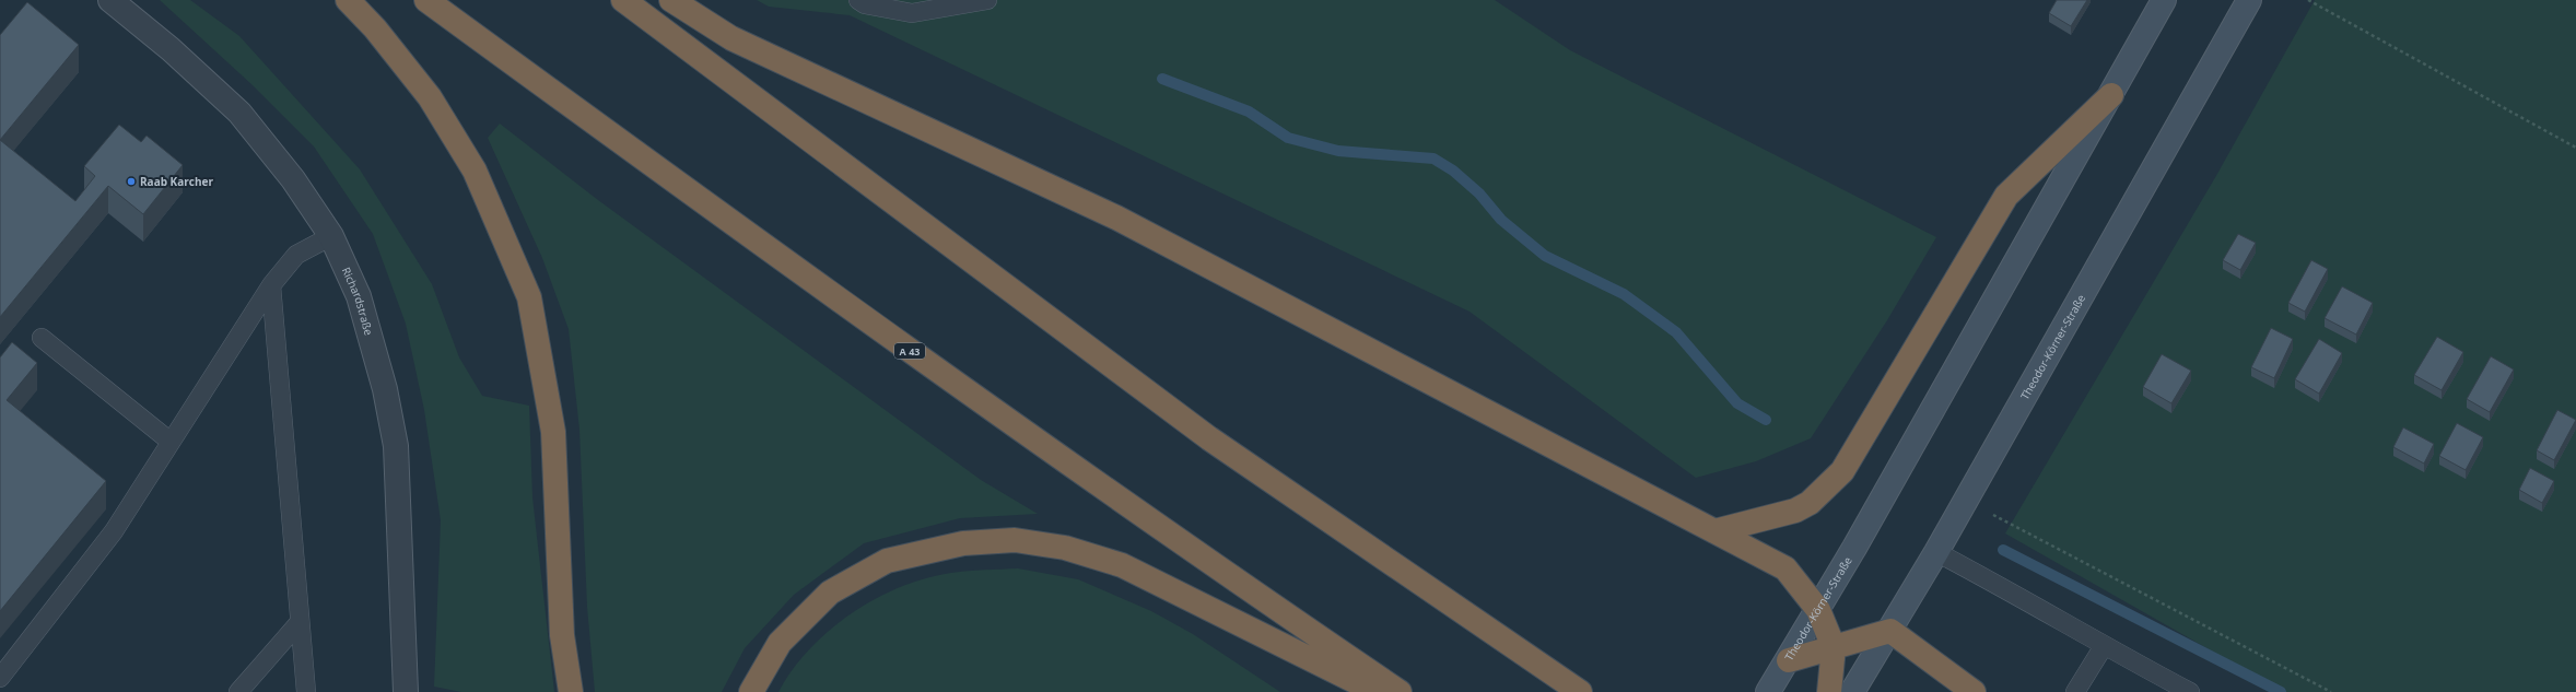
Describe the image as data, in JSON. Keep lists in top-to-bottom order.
{
  "streets": {
    "highway": ["A 43"],
    "main road": ["Theodor-Körner-Straße"],
    "street": ["Richardstraße"]
  },
  "places": ["Raab Karcher"]
}
